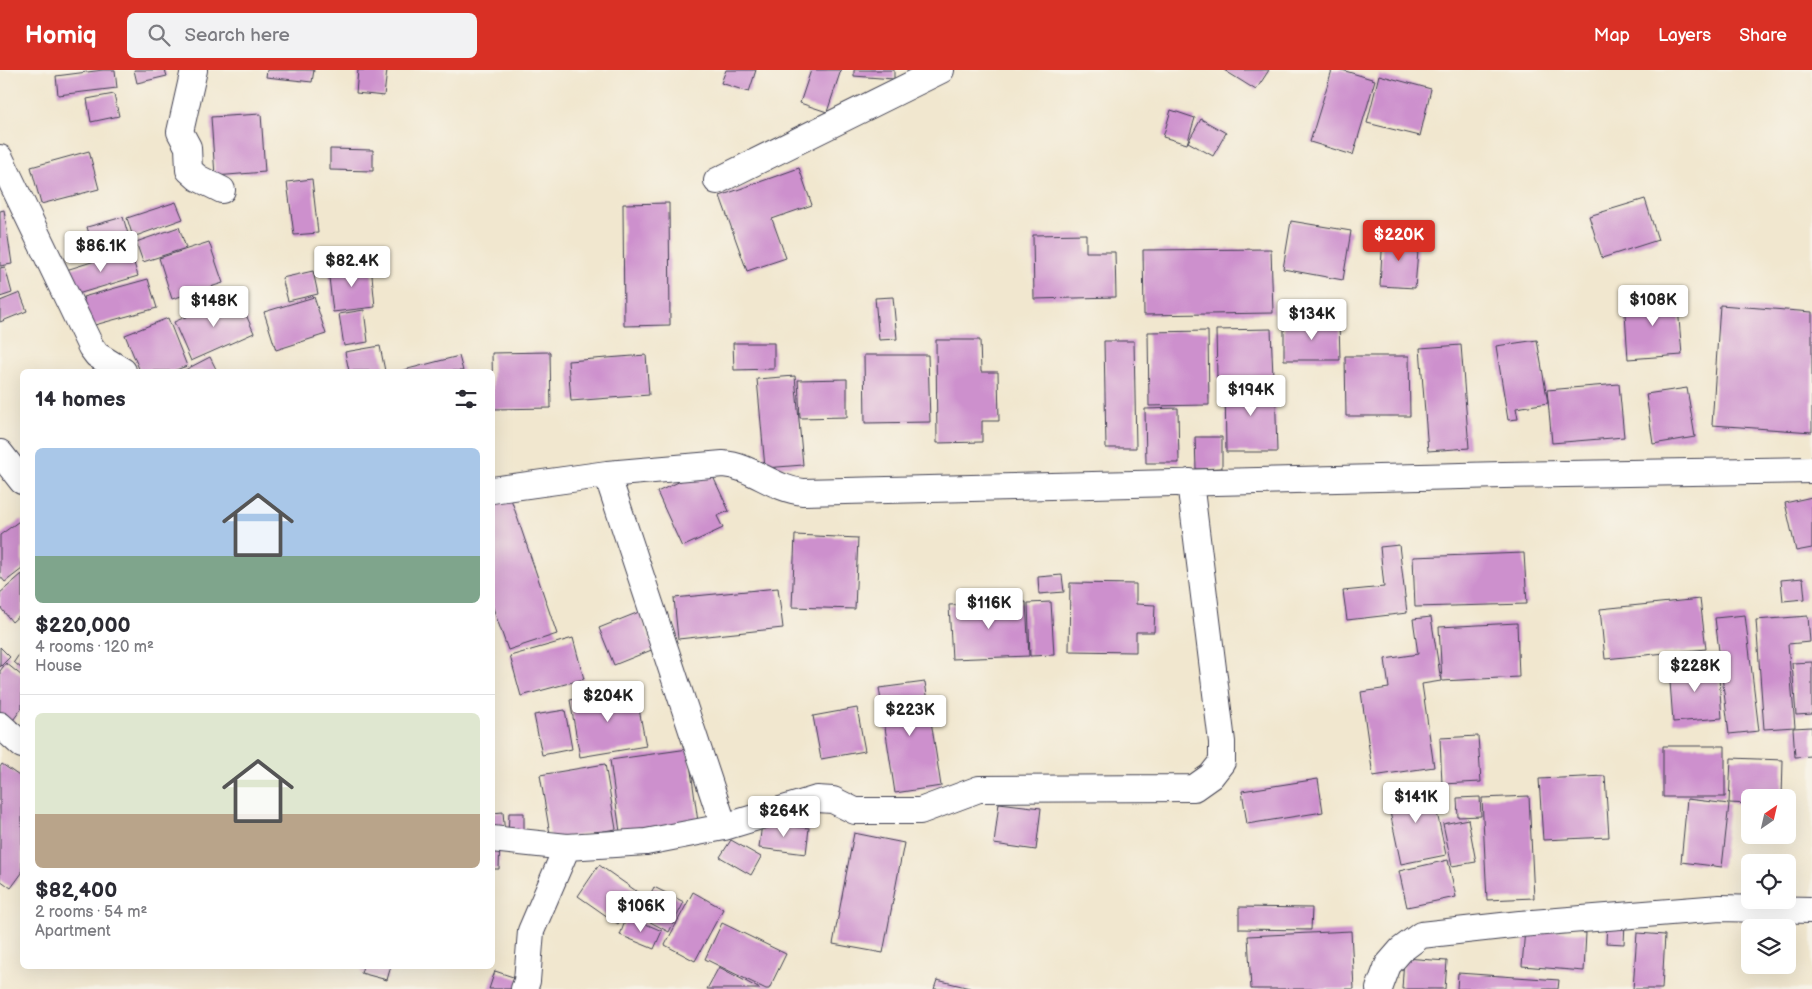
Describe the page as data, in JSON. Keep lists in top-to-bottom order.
{
  "north": "top right",
  "page": {
    "header": "Homiq",
    "search": "Search here",
    "nav": ["Map", "Layers", "Share"],
    "price": [
      "$220K",
      "$86.1K",
      "$82.4K",
      "$108K",
      "$148K",
      "$134K",
      "$194K",
      "$116K",
      "$228K",
      "$204K",
      "$223K",
      "$141K",
      "$264K",
      "$106K"
    ],
    "heading": "14 homes",
    "list": [
      {
        "name": "$220,000",
        "note": "4 rooms · 120 m² · House"
      },
      {
        "name": "$82,400",
        "note": "2 rooms · 54 m² · Apartment"
      }
    ]
  }
}
